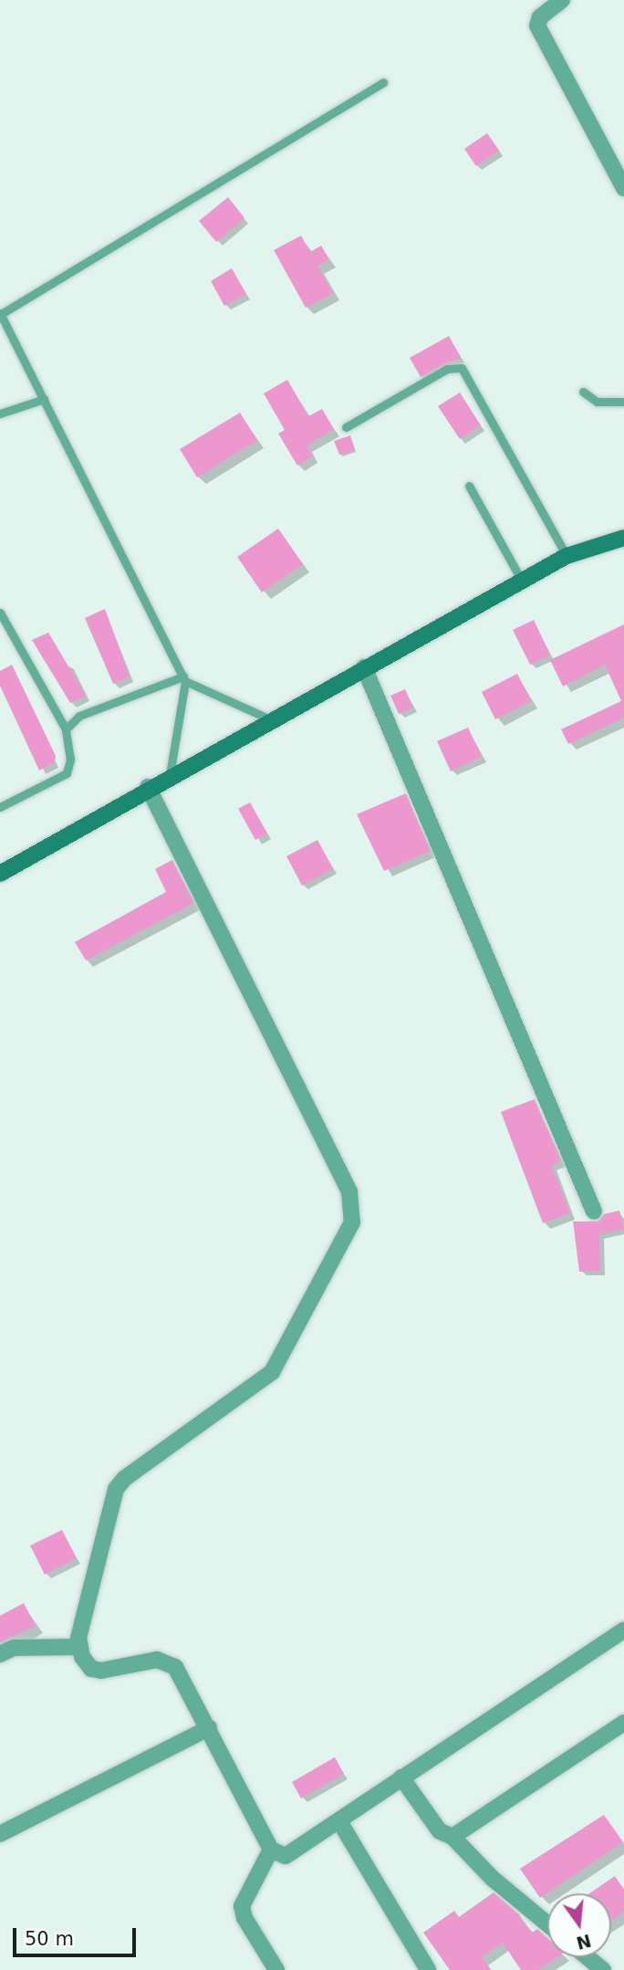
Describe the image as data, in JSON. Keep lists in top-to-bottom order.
{
  "scale_bar": "50 m",
  "north": "bottom"
}
